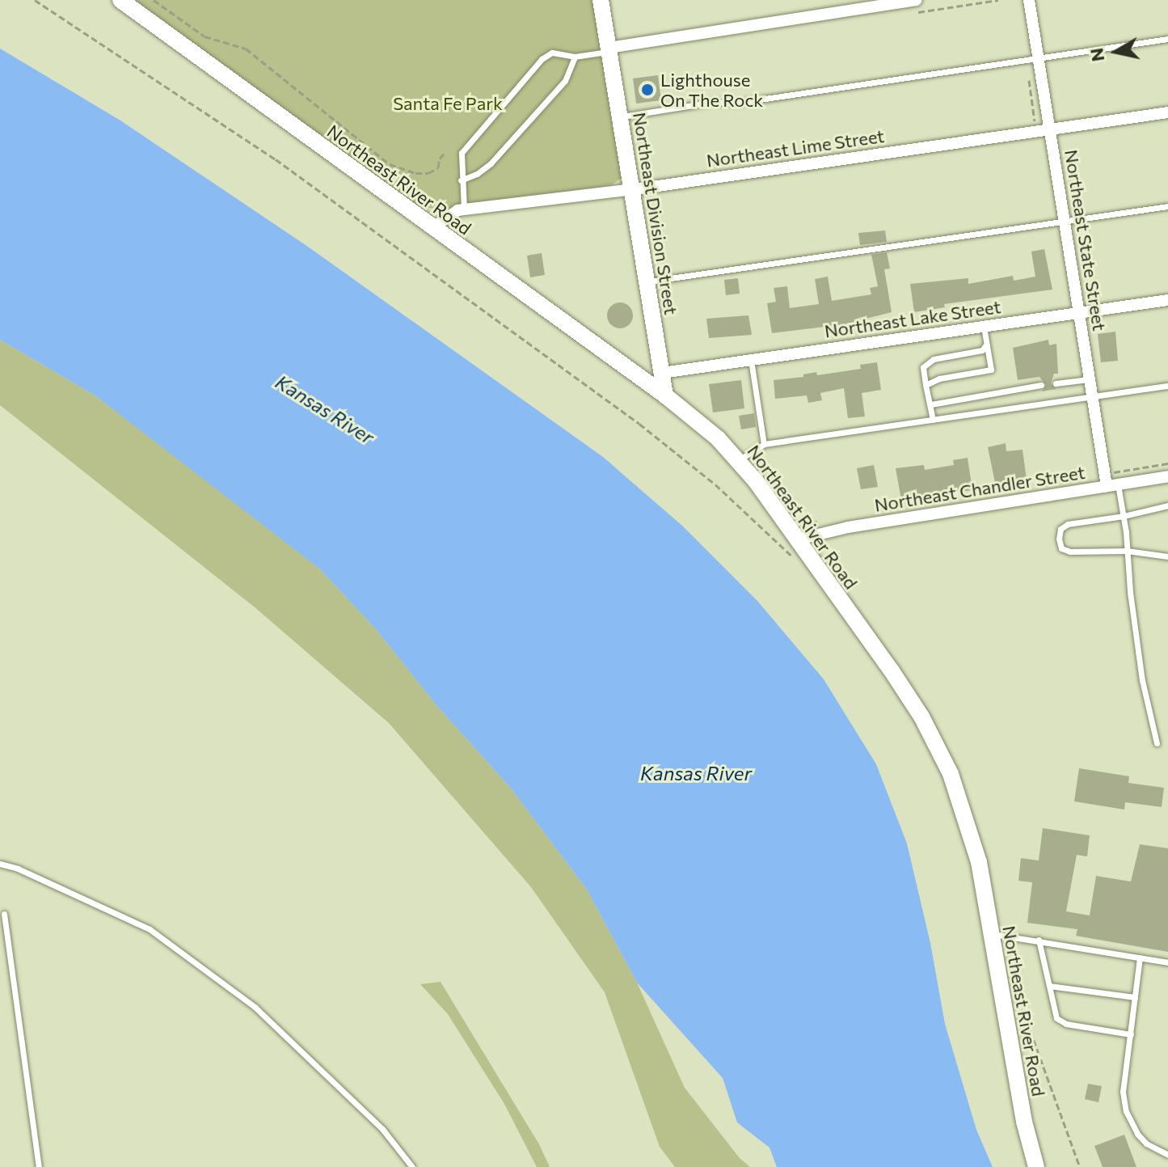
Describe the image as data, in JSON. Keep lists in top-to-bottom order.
{
  "streets": {
    "street": [
      "Northeast Lime Street",
      "Northeast River Road",
      "Northeast Division Street",
      "Northeast State Street",
      "Northeast Lake Street",
      "Northeast Chandler Street"
    ]
  },
  "crossings": [
    ["Northeast Lime Street", "Northeast River Road"],
    ["Northeast Lime Street", "Northeast Division Street"],
    ["Northeast Lime Street", "Northeast State Street"],
    ["Northeast River Road", "Northeast Division Street"],
    ["Northeast River Road", "Northeast Chandler Street"],
    ["Northeast Division Street", "Northeast Lake Street"],
    ["Northeast State Street", "Northeast Lake Street"],
    ["Northeast State Street", "Northeast Chandler Street"]
  ],
  "water": ["Kansas River"],
  "parks": ["Santa Fe Park"],
  "places": ["Lighthouse On The Rock"],
  "north": "left"
}
